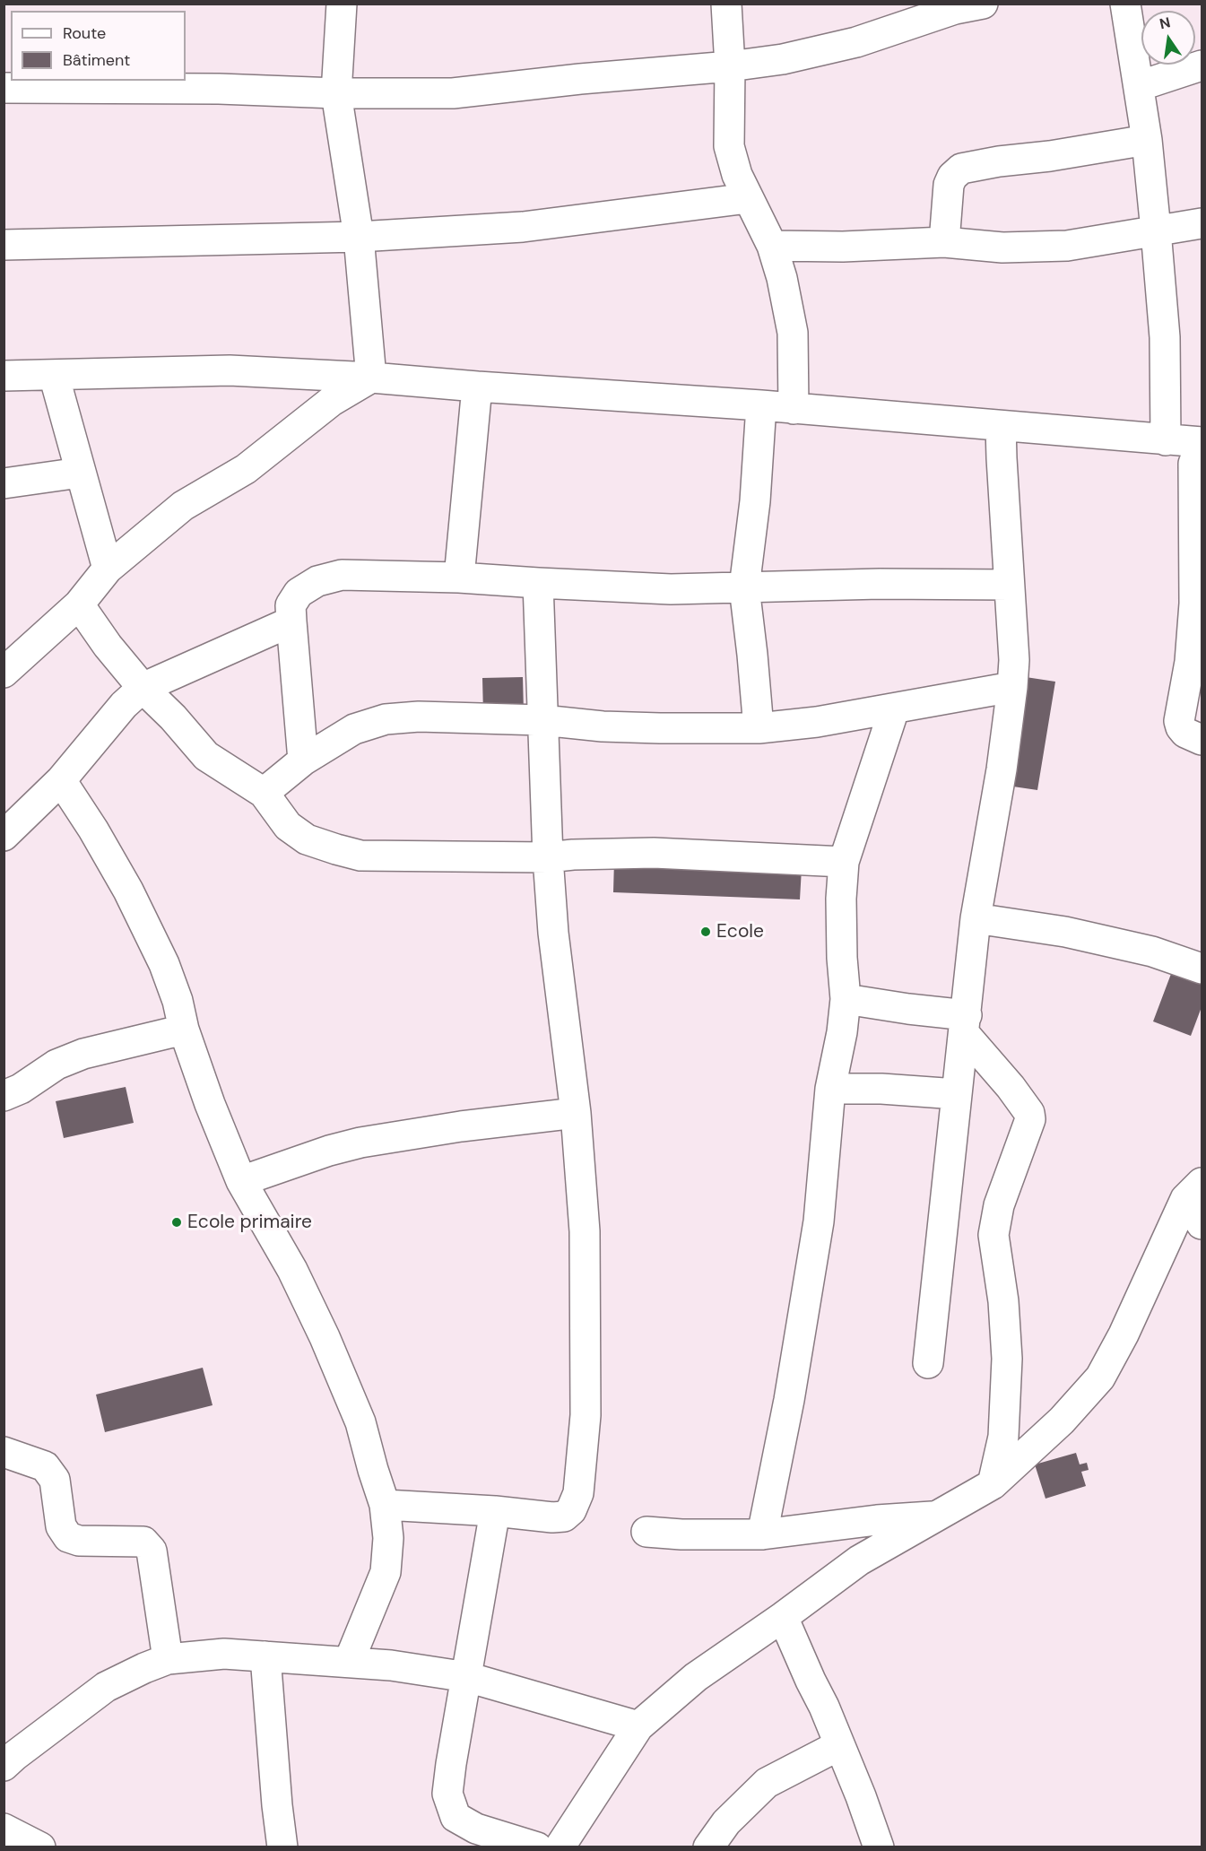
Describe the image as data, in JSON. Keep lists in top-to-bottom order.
{
  "places": ["Ecole", "Ecole primaire"],
  "legend": ["Route", "Bâtiment"],
  "north": "top"
}
